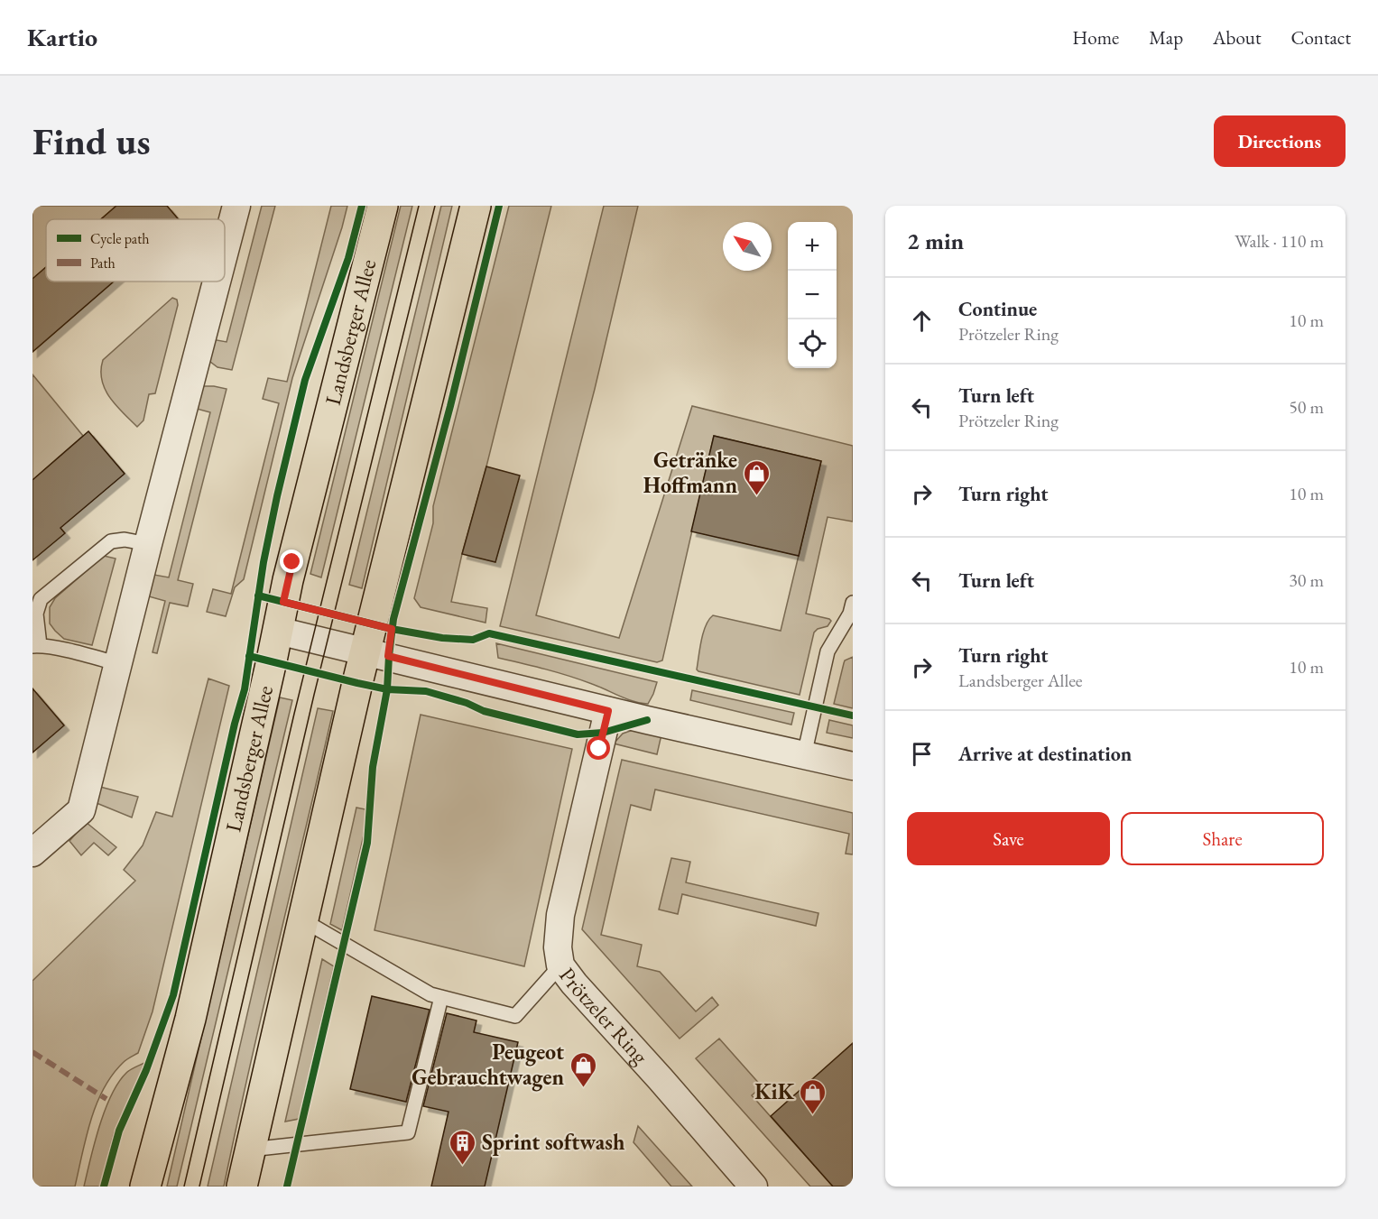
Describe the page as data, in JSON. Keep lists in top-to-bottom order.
{
  "streets": {
    "main road": ["Landsberger Allee"],
    "street": ["Prötzeler Ring"]
  },
  "places": {
    "shop": ["Getränke Hoffmann", "Peugeot Gebrauchtwagen", "KiK"],
    "building": ["Sprint softwash"]
  },
  "legend": ["Cycle path", "Path"],
  "north": "top left",
  "page": {
    "header": "Kartio",
    "nav": [
      "Home",
      "Map",
      "About",
      "Contact"
    ],
    "buttons": [
      "Directions",
      ["Save", "Share"]
    ],
    "title": "Find us",
    "heading": ["2 min", "Walk · 110 m"],
    "map_buttons": ["+", "−"],
    "list": [
      ["Continue", "Prötzeler Ring", "10 m"],
      ["Turn left", "Prötzeler Ring", "50 m"],
      ["Turn right", "10 m"],
      ["Turn left", "30 m"],
      ["Turn right", "Landsberger Allee", "10 m"],
      "Arrive at destination"
    ]
  }
}
